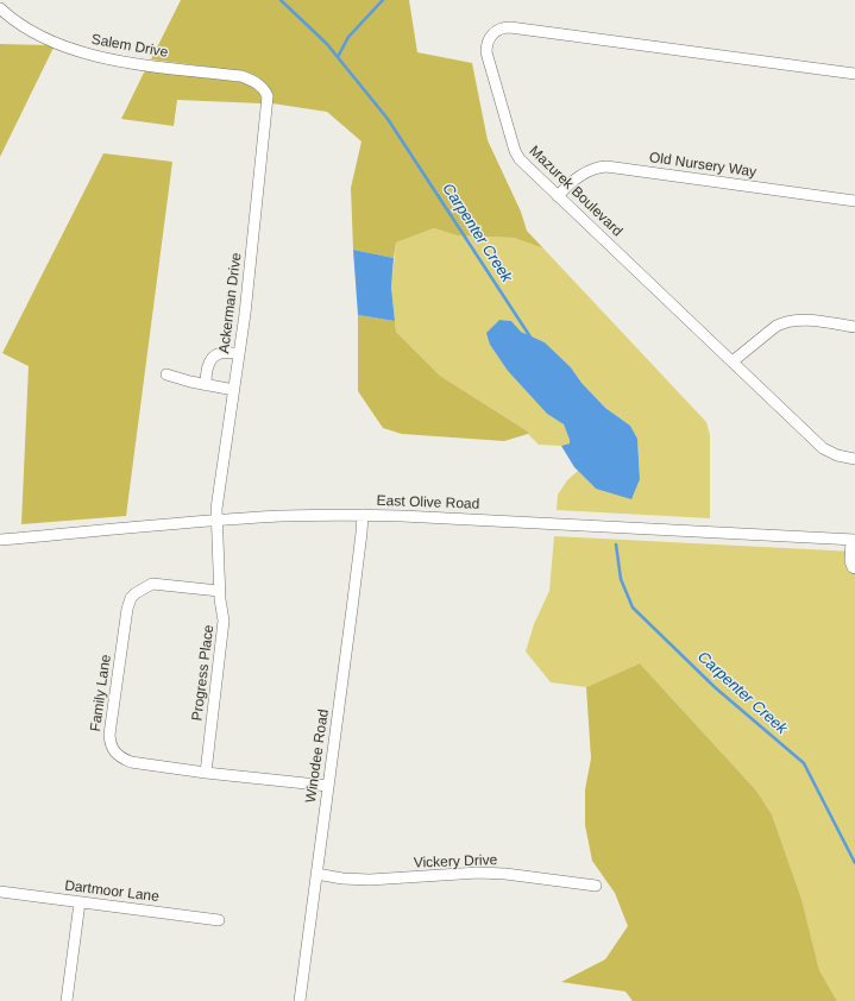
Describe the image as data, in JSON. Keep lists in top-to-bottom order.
{
  "streets": {
    "street": [
      "Salem Drive",
      "Old Nursery Way",
      "Mazurek Boulevard",
      "Ackerman Drive",
      "East Olive Road",
      "Progress Place",
      "Family Lane",
      "Winodee Road",
      "Vickery Drive",
      "Dartmoor Lane"
    ]
  },
  "crossings": [
    ["Salem Drive", "Ackerman Drive"],
    ["Old Nursery Way", "Mazurek Boulevard"],
    ["Ackerman Drive", "East Olive Road"],
    ["Ackerman Drive", "Progress Place"],
    ["East Olive Road", "Progress Place"],
    ["East Olive Road", "Winodee Road"],
    ["Progress Place", "Family Lane"],
    ["Family Lane", "Winodee Road"],
    ["Winodee Road", "Vickery Drive"]
  ],
  "water": ["Carpenter Creek"]
}
